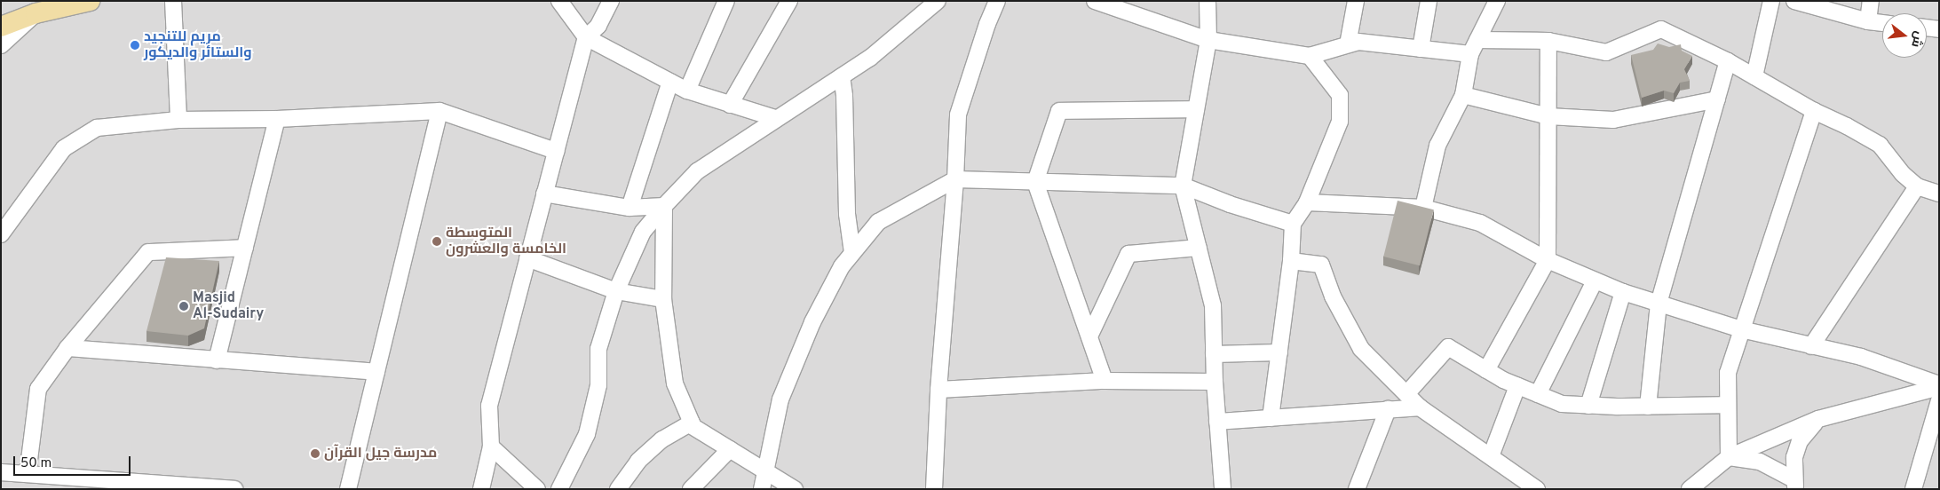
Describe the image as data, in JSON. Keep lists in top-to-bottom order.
{
  "places": [
    "مريم للتنجيد والستائر والديكور",
    "المتوسطة الخامسة والعشرون",
    "Masjid Al-Sudairy",
    "مدرسة جيل القرآن"
  ],
  "scale_bar": "50 m",
  "north": "right"
}
